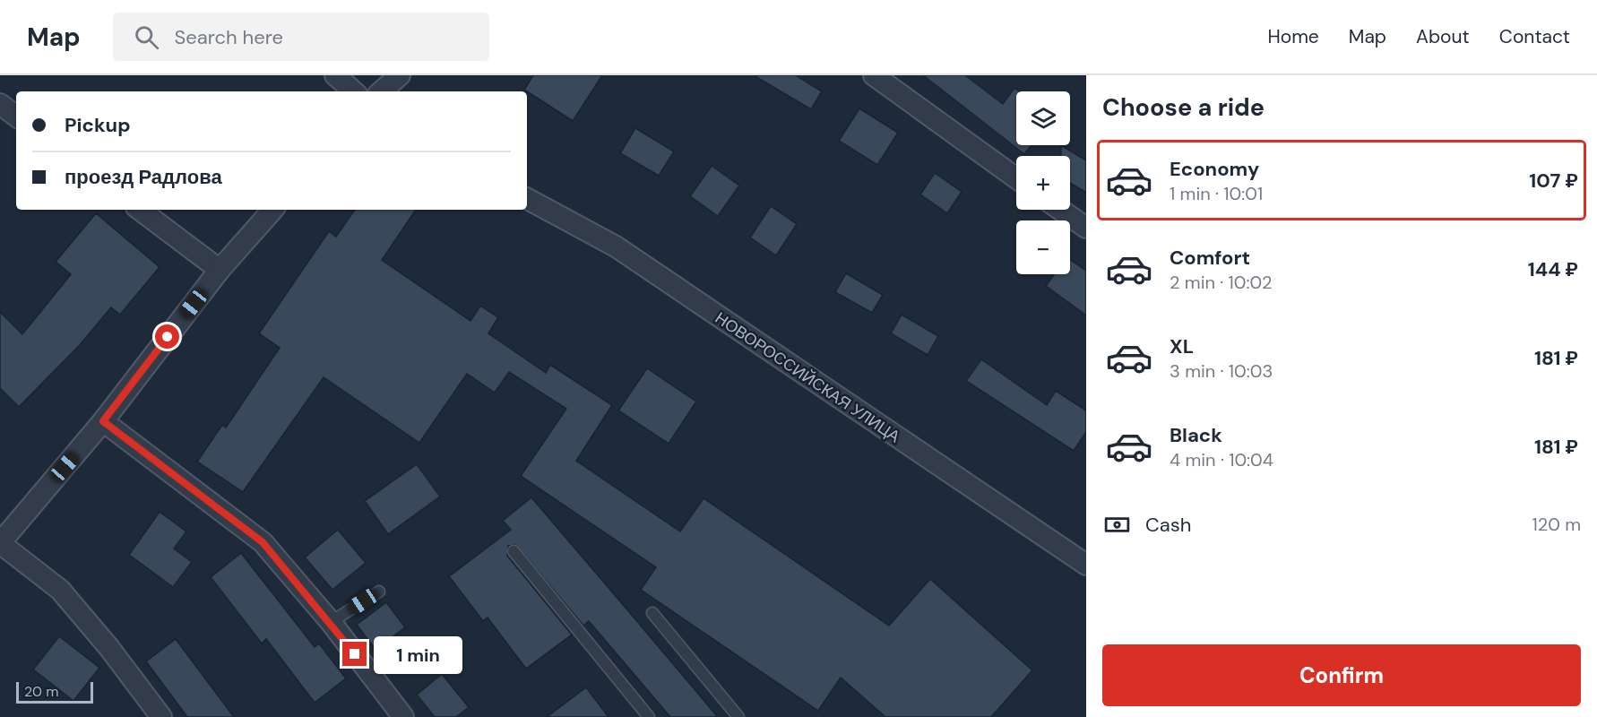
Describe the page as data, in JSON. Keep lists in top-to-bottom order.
{
  "streets": {
    "street": ["НОВОРОССИЙСКАЯ УЛИЦА"]
  },
  "scale_bar": "20 m",
  "page": {
    "header": "Map",
    "search": "Search here",
    "nav": [
      "Home",
      "Map",
      "About",
      "Contact"
    ],
    "heading": "Choose a ride",
    "map_buttons": ["+", "−"],
    "banner": ["Pickup", "проезд Радлова"],
    "list": [
      {
        "name": "Economy",
        "note": "1 min · 10:01",
        "value": "107 ₽"
      },
      {
        "name": "Comfort",
        "note": "2 min · 10:02",
        "value": "144 ₽"
      },
      {
        "name": "XL",
        "note": "3 min · 10:03",
        "value": "181 ₽"
      },
      {
        "name": "Black",
        "note": "4 min · 10:04",
        "value": "181 ₽"
      }
    ],
    "pay": ["Cash", "120 m"],
    "buttons": "Confirm",
    "bubble": "1 min",
    "scale": "20 m"
  }
}
